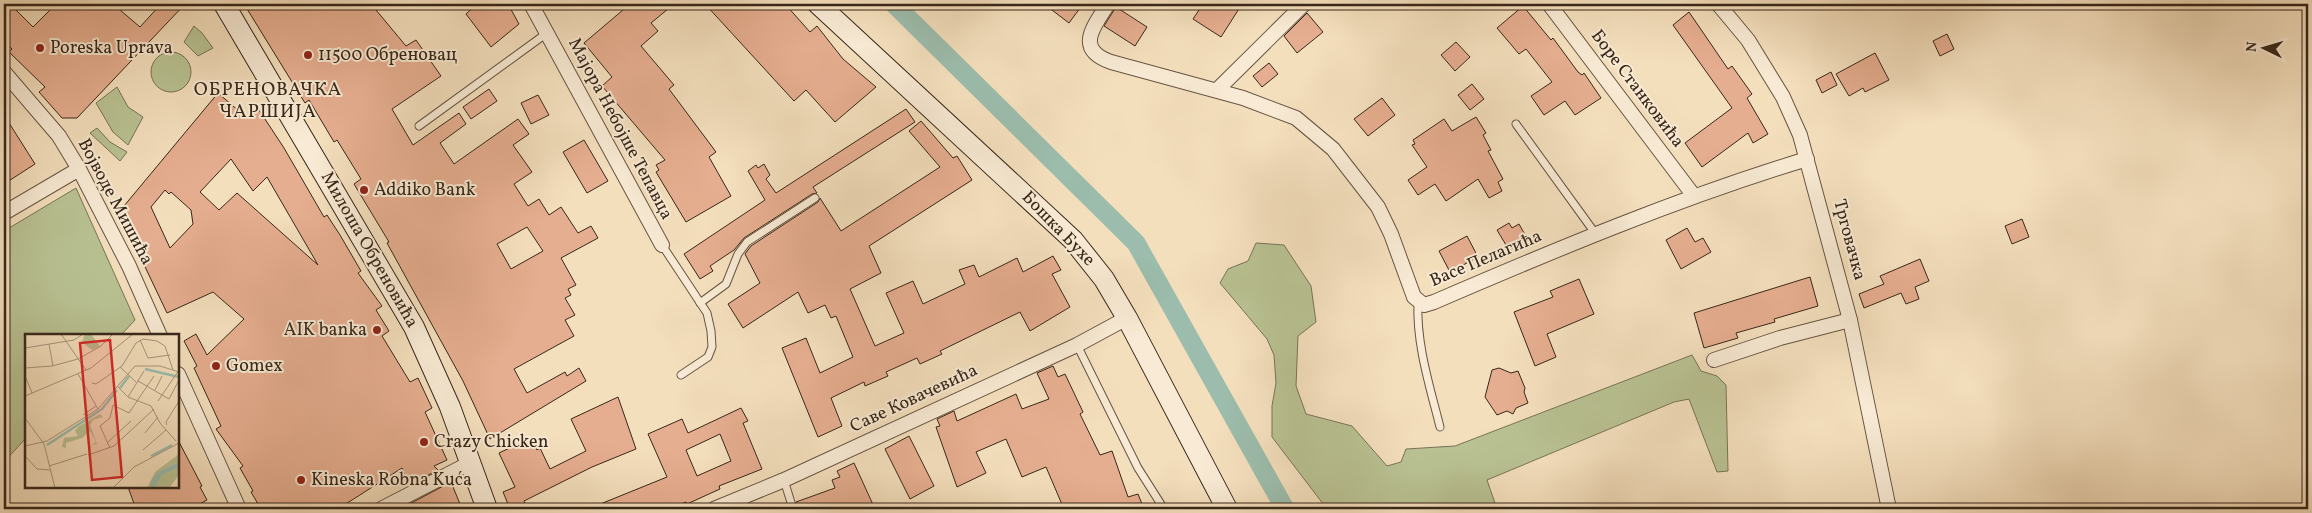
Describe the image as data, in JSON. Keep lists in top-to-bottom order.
{
  "streets": {
    "main road": ["Бошка Бухе", "Милоша Обреновића"],
    "street": [
      "Боре Станковића",
      "Мајора Небојше Тепавца",
      "Војводе Мишића",
      "Трговачка",
      "Васе Пелагића",
      "Саве Ковачевића"
    ]
  },
  "crossings": [
    ["Боре Станковића", "Васе Пелагића"],
    ["Бошка Бухе", "Саве Ковачевића"],
    ["Трговачка", "Васе Пелагића"]
  ],
  "districts": ["ОБРЕНОВАЧКА ЧАРШИЈА"],
  "places": [
    "Poreska Uprava",
    "11500 Обреновац",
    "Addiko Bank",
    "AIK banka",
    "Gomex",
    "Crazy Chicken",
    "Kineska Robna Kuća"
  ],
  "north": "left"
}
